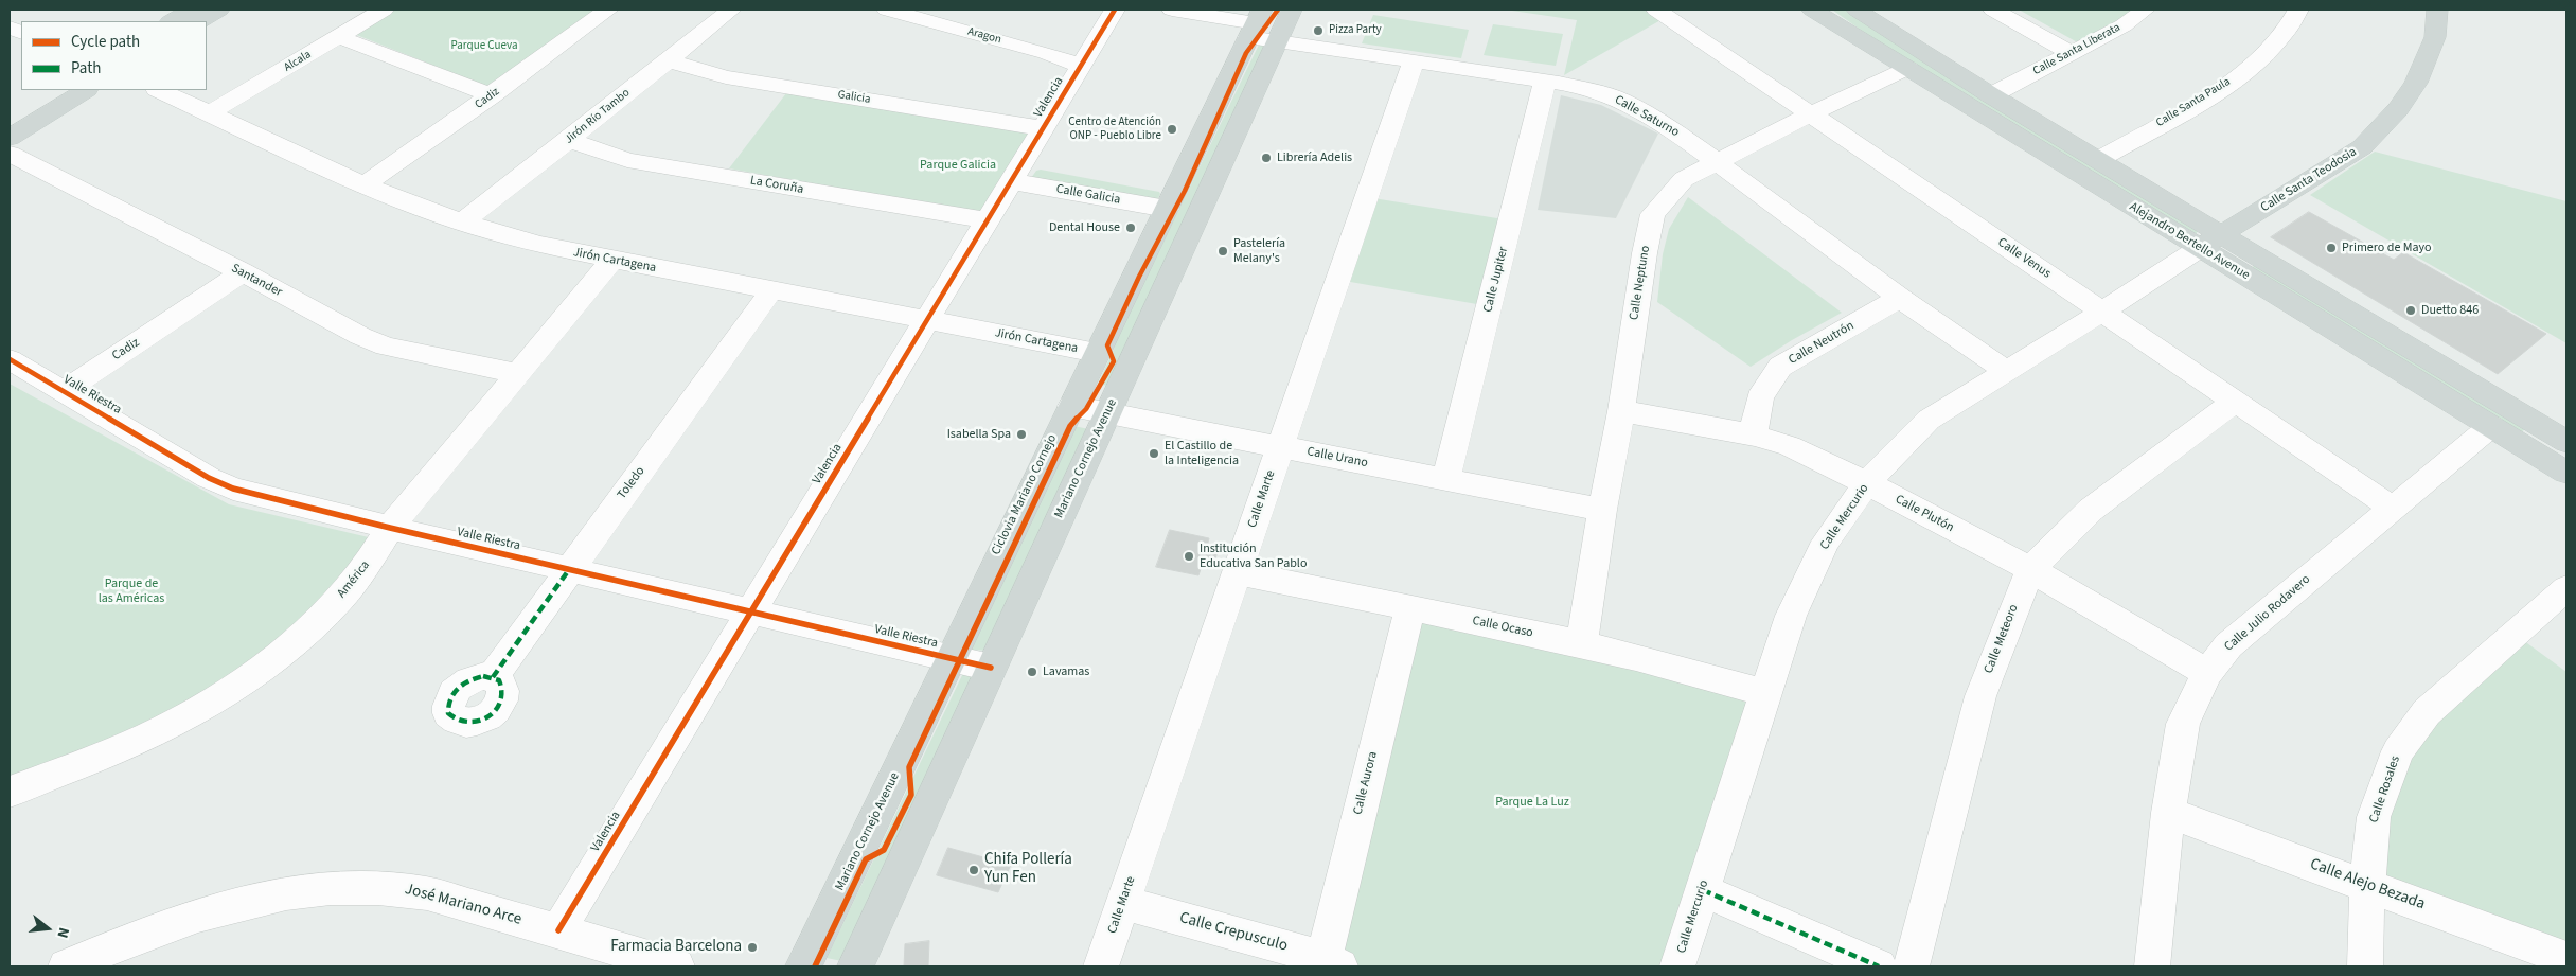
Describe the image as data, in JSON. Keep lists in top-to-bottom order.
{
  "streets": {
    "main road": ["Calle Santa Teodosia", "Alejandro Bertello Avenue", "Mariano Cornejo Avenue"],
    "street": [
      "Aragon",
      "Calle Santa Liberata",
      "Alcala",
      "Galicia",
      "Valencia",
      "Cadiz",
      "Calle Santa Paula",
      "Jirón Río Tambo",
      "Calle Saturno",
      "La Coruña",
      "Calle Galicia",
      "Calle Venus",
      "Jirón Cartagena",
      "Calle Jupiter",
      "Santander",
      "Calle Neptuno",
      "Calle Neutrón",
      "Valle Riestra",
      "Calle Urano",
      "Toledo",
      "Calle Marte",
      "Calle Plutón",
      "Calle Mercurio",
      "América",
      "Calle Julio Rodavero",
      "Calle Ocaso",
      "Calle Meteoro",
      "Calle Aurora",
      "Calle Rosales",
      "Calle Alejo Bezada",
      "José Mariano Arce",
      "Calle Crepusculo"
    ],
    "cycle path": ["Ciclovia Mariano Cornejo"]
  },
  "crossings": [
    ["Aragon", "Valencia"],
    ["Calle Santa Liberata", "Alejandro Bertello Avenue"],
    ["Alcala", "Jirón Cartagena"],
    ["Galicia", "Valencia"],
    ["Galicia", "Jirón Río Tambo"],
    ["Valencia", "La Coruña"],
    ["Valencia", "Calle Galicia"],
    ["Valencia", "Jirón Cartagena"],
    ["Valencia", "Valle Riestra"],
    ["Valencia", "José Mariano Arce"],
    ["Cadiz", "Jirón Cartagena"],
    ["Cadiz", "Santander"],
    ["Cadiz", "Valle Riestra"],
    ["Calle Santa Paula", "Alejandro Bertello Avenue"],
    ["Jirón Río Tambo", "La Coruña"],
    ["Jirón Río Tambo", "Jirón Cartagena"],
    ["Calle Saturno", "Calle Jupiter"],
    ["Calle Saturno", "Calle Neptuno"],
    ["Calle Saturno", "Calle Neutrón"],
    ["Calle Saturno", "Mariano Cornejo Avenue"],
    ["Calle Saturno", "Calle Marte"],
    ["Calle Saturno", "Calle Mercurio"],
    ["Calle Santa Teodosia", "Alejandro Bertello Avenue"],
    ["Calle Santa Teodosia", "Calle Mercurio"],
    ["Calle Galicia", "Mariano Cornejo Avenue"],
    ["Alejandro Bertello Avenue", "Calle Neptuno"],
    ["Alejandro Bertello Avenue", "Calle Mercurio"],
    ["Alejandro Bertello Avenue", "Calle Julio Rodavero"],
    ["Calle Venus", "Calle Neptuno"],
    ["Calle Venus", "Calle Mercurio"],
    ["Calle Venus", "Calle Julio Rodavero"],
    ["Calle Venus", "Calle Meteoro"],
    ["Jirón Cartagena", "Mariano Cornejo Avenue"],
    ["Jirón Cartagena", "Toledo"],
    ["Jirón Cartagena", "América"],
    ["Calle Jupiter", "Calle Urano"],
    ["Santander", "América"],
    ["Calle Neptuno", "Calle Urano"],
    ["Calle Neptuno", "Calle Plutón"],
    ["Calle Neptuno", "Calle Ocaso"],
    ["Calle Neutrón", "Calle Plutón"],
    ["Valle Riestra", "Mariano Cornejo Avenue"],
    ["Valle Riestra", "Toledo"],
    ["Valle Riestra", "América"],
    ["Calle Urano", "Mariano Cornejo Avenue"],
    ["Calle Urano", "Calle Marte"],
    ["Calle Marte", "Calle Ocaso"],
    ["Calle Marte", "Calle Crepusculo"],
    ["Calle Plutón", "Calle Mercurio"],
    ["Calle Plutón", "Calle Julio Rodavero"],
    ["Calle Plutón", "Calle Meteoro"],
    ["Calle Mercurio", "Calle Ocaso"],
    ["Calle Julio Rodavero", "Calle Alejo Bezada"],
    ["Calle Ocaso", "Calle Aurora"],
    ["Calle Aurora", "Calle Crepusculo"],
    ["Calle Rosales", "Calle Alejo Bezada"]
  ],
  "parks": [
    "Parque Cueva",
    "Parque Galicia",
    "Parque de las Américas",
    "Parque La Luz"
  ],
  "places": [
    "Pizza Party",
    "Centro de Atención ONP - Pueblo Libre",
    "Librería Adelis",
    "Dental House",
    "Primero de Mayo",
    "Pastelería Melany's",
    "Duetto 846",
    "Isabella Spa",
    "El Castillo de la Inteligencia",
    "Institución Educativa San Pablo",
    "Lavamas",
    "Chifa Pollería Yun Fen",
    "Farmacia Barcelona"
  ],
  "legend": ["Cycle path", "Path"],
  "north": "right"
}
